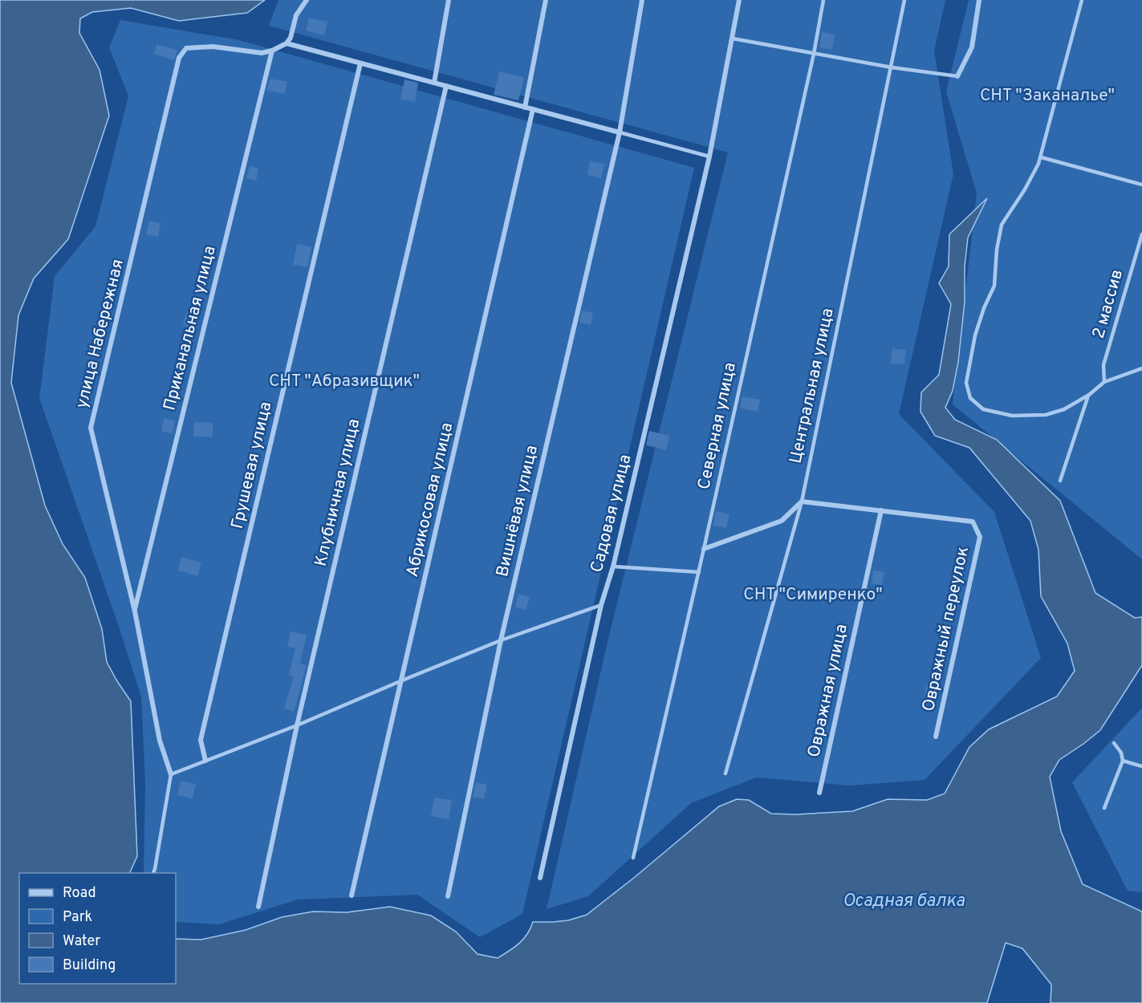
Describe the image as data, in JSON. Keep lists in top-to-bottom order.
{
  "streets": {
    "street": [
      "Приканальная улица",
      "улица Набережная",
      "Грушевая улица",
      "Клубничная улица",
      "Абрикосовая улица",
      "Вишнёвая улица",
      "Садовая улица",
      "Овражный переулок",
      "Овражная улица"
    ],
    "lane": ["2 массив", "Центральная улица", "Северная улица"]
  },
  "crossings": [
    ["Приканальная улица", "улица Набережная"],
    ["Центральная улица", "Овражный переулок"],
    ["Овражный переулок", "Овражная улица"]
  ],
  "water": ["Осадная балка"],
  "parks": ["СНТ \"Заканалье\"", "СНТ \"Абразивщик\"", "СНТ \"Симиренко\""],
  "legend": [
    "Road",
    "Park",
    "Water",
    "Building"
  ]
}
